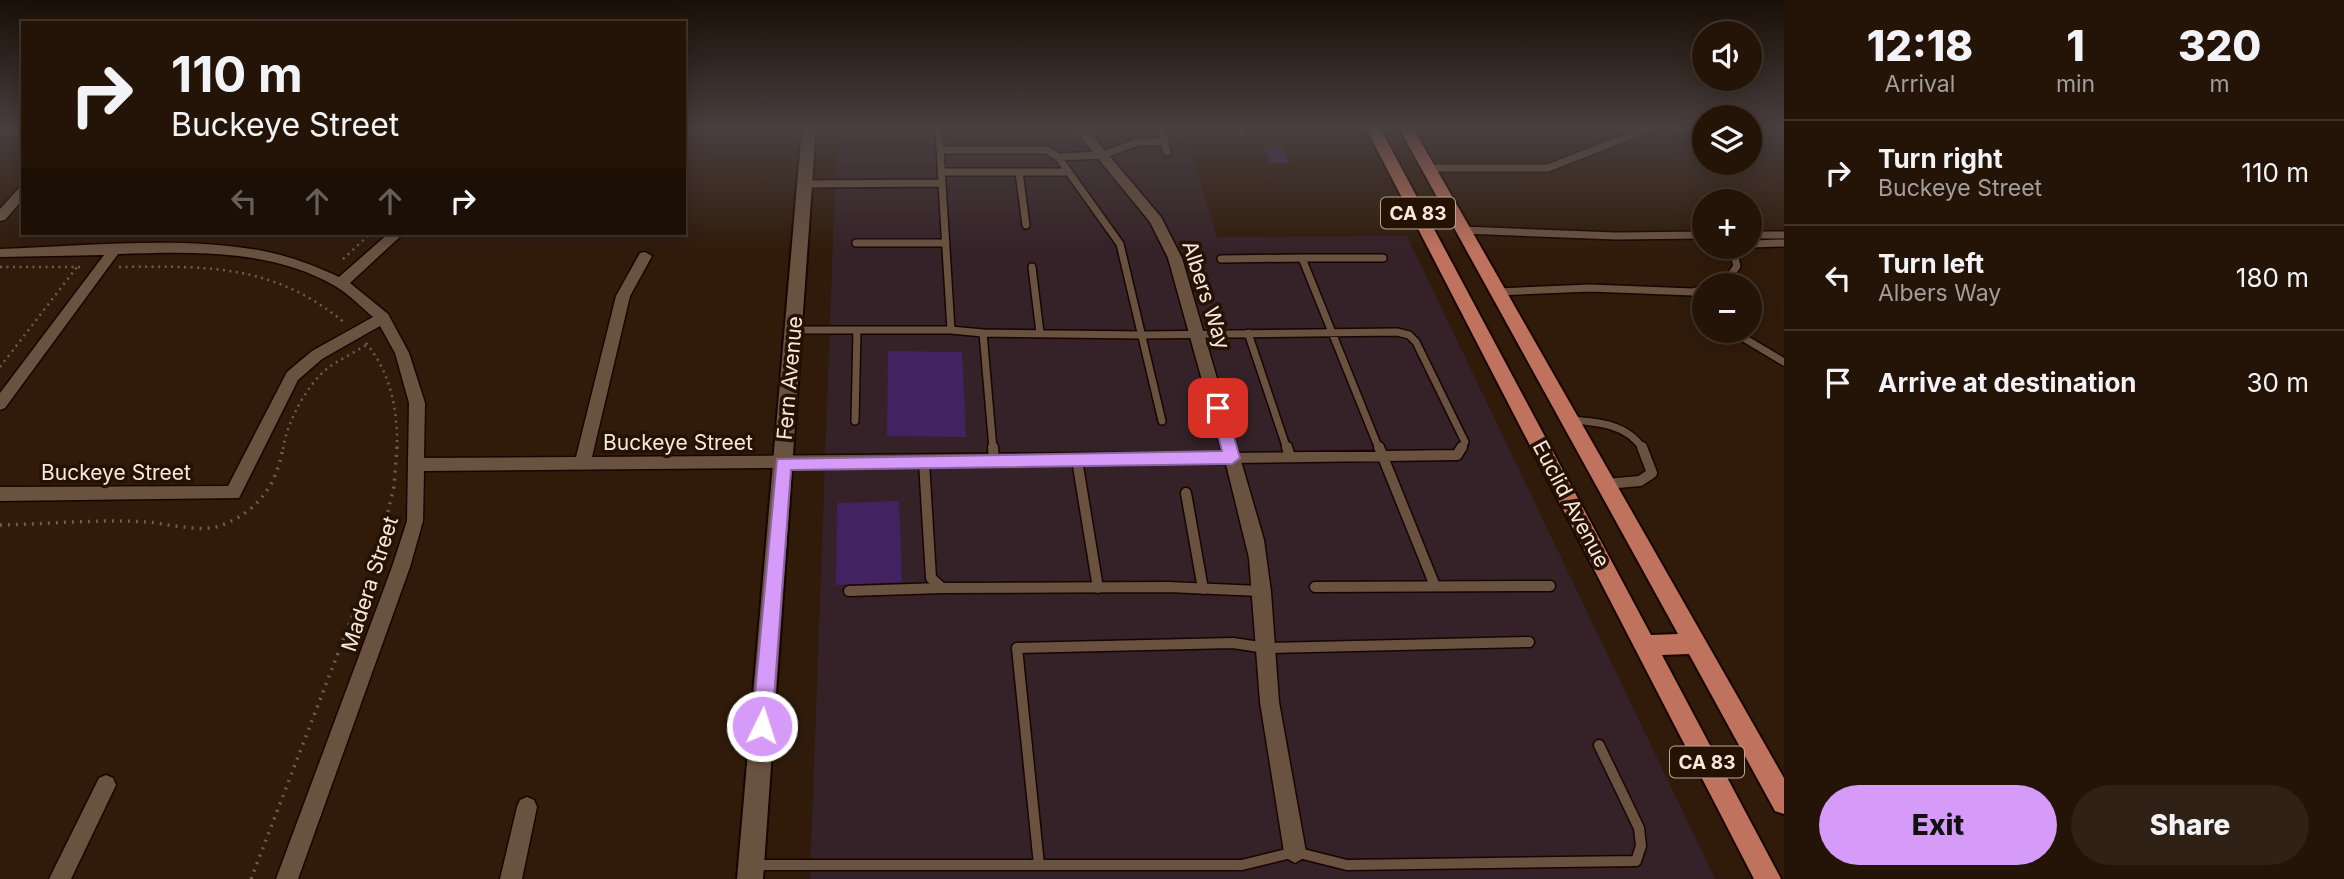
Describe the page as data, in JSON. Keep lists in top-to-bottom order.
{
  "streets": {
    "main road": ["CA 83", "Euclid Avenue"],
    "street": [
      "Albers Way",
      "Fern Avenue",
      "Buckeye Street",
      "Madera Street"
    ]
  },
  "crossings": [
    ["Albers Way", "Buckeye Street"],
    ["Fern Avenue", "Buckeye Street"],
    ["Buckeye Street", "Madera Street"]
  ],
  "page": {
    "eta": [
      "12:18",
      "Arrival",
      "1",
      "min",
      "320",
      "m"
    ],
    "map_buttons": ["+", "−"],
    "turn": ["110 m", "Buckeye Street"],
    "list": [
      {
        "name": "Turn right",
        "note": "Buckeye Street",
        "value": "110 m"
      },
      {
        "name": "Turn left",
        "note": "Albers Way",
        "value": "180 m"
      },
      {
        "name": "Arrive at destination",
        "value": "30 m"
      }
    ],
    "buttons": ["Exit", "Share"]
  }
}
